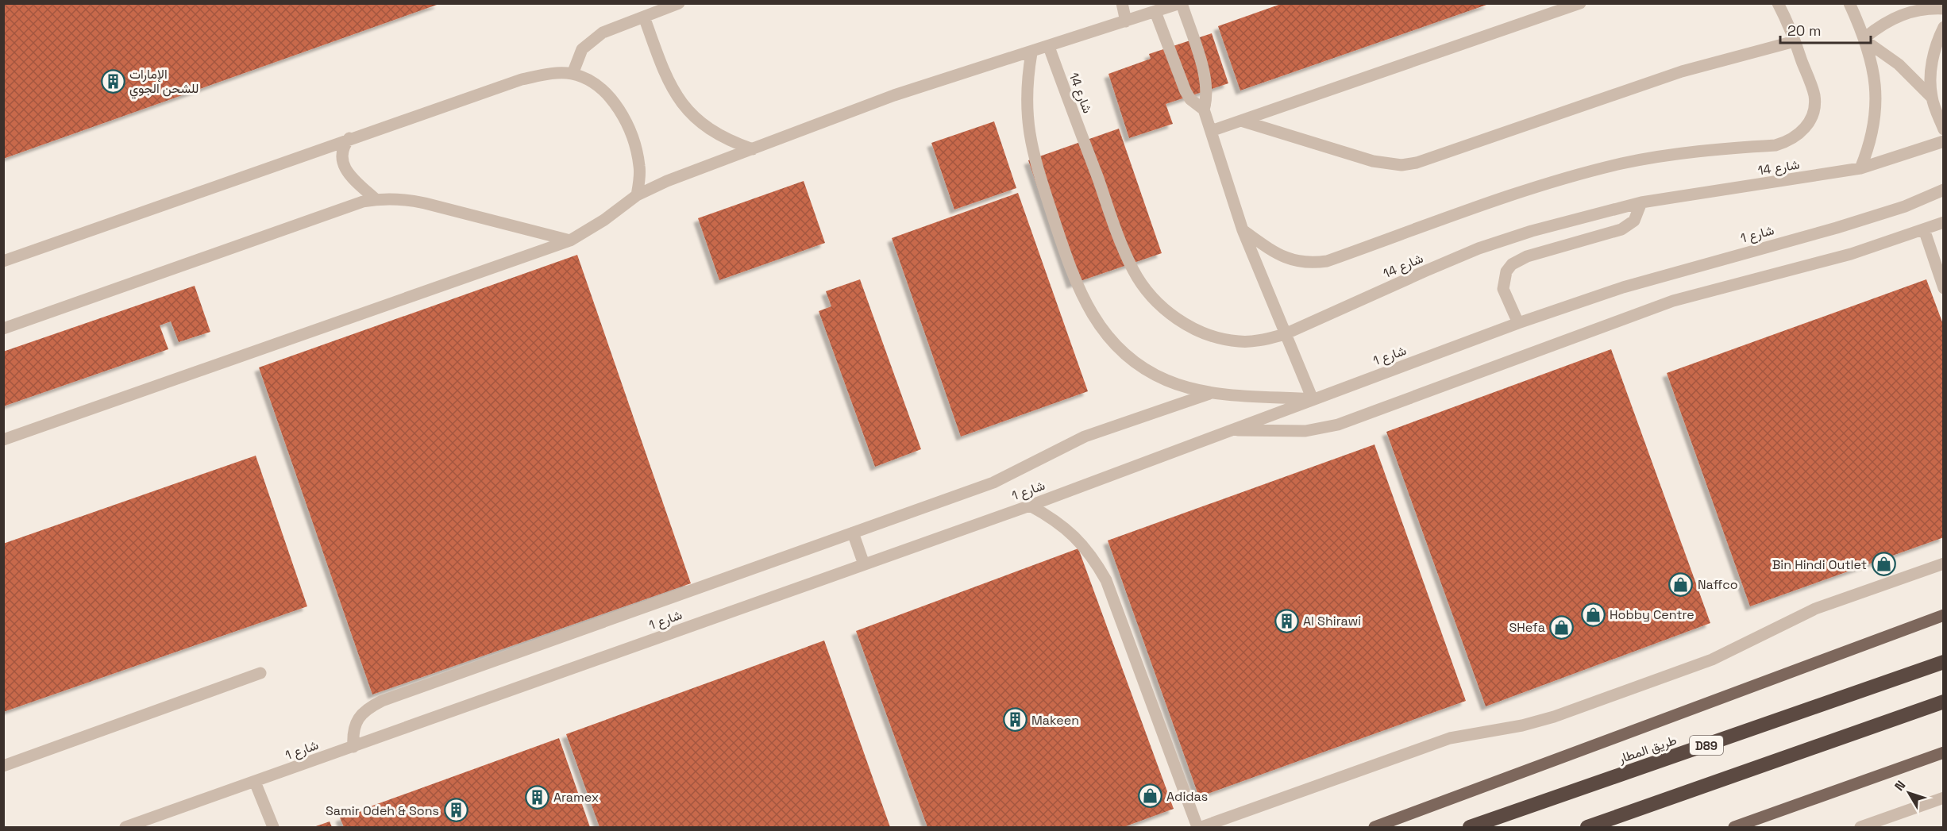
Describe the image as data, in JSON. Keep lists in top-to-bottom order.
{
  "streets": {
    "highway": ["D89", "طريق المطار"],
    "street": ["شارع 14", "شارع 1"]
  },
  "places": {
    "building": [
      "الإمارات للشحن الجوي",
      "Al Shirawi",
      "Makeen",
      "Aramex",
      "Samir Odeh & Sons"
    ],
    "shop": [
      "Bin Hindi Outlet",
      "Naffco",
      "Hobby Centre",
      "SHefa",
      "Adidas"
    ]
  },
  "scale_bar": "20 m",
  "north": "top left"
}
